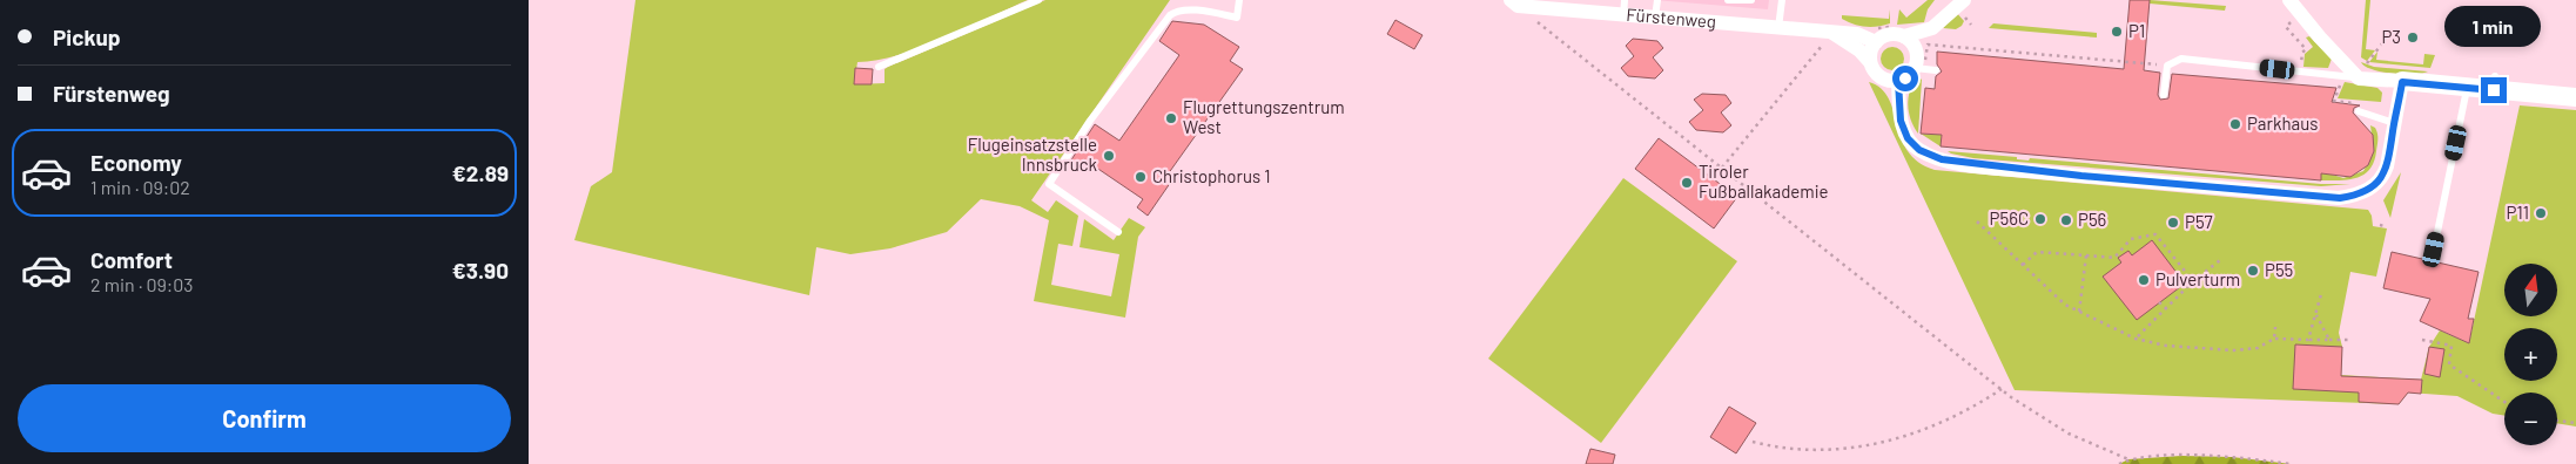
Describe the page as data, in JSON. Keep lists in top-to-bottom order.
{
  "streets": {
    "street": ["Fürstenweg"]
  },
  "places": [
    "P1",
    "P3",
    "Flugrettungszentrum West",
    "Parkhaus",
    "Flugeinsatzstelle Innsbruck",
    "Christophorus 1",
    "Tiroler Fußballakademie",
    "P11",
    "P56C",
    "P56",
    "P57",
    "P55",
    "Pulverturm"
  ],
  "north": "top",
  "page": {
    "banner": ["Pickup", "Fürstenweg"],
    "bubble": "1 min",
    "list": [
      {
        "name": "Economy",
        "note": "1 min · 09:02",
        "value": "€2.89"
      },
      {
        "name": "Comfort",
        "note": "2 min · 09:03",
        "value": "€3.90"
      }
    ],
    "map_buttons": ["+", "−"],
    "buttons": "Confirm"
  }
}
